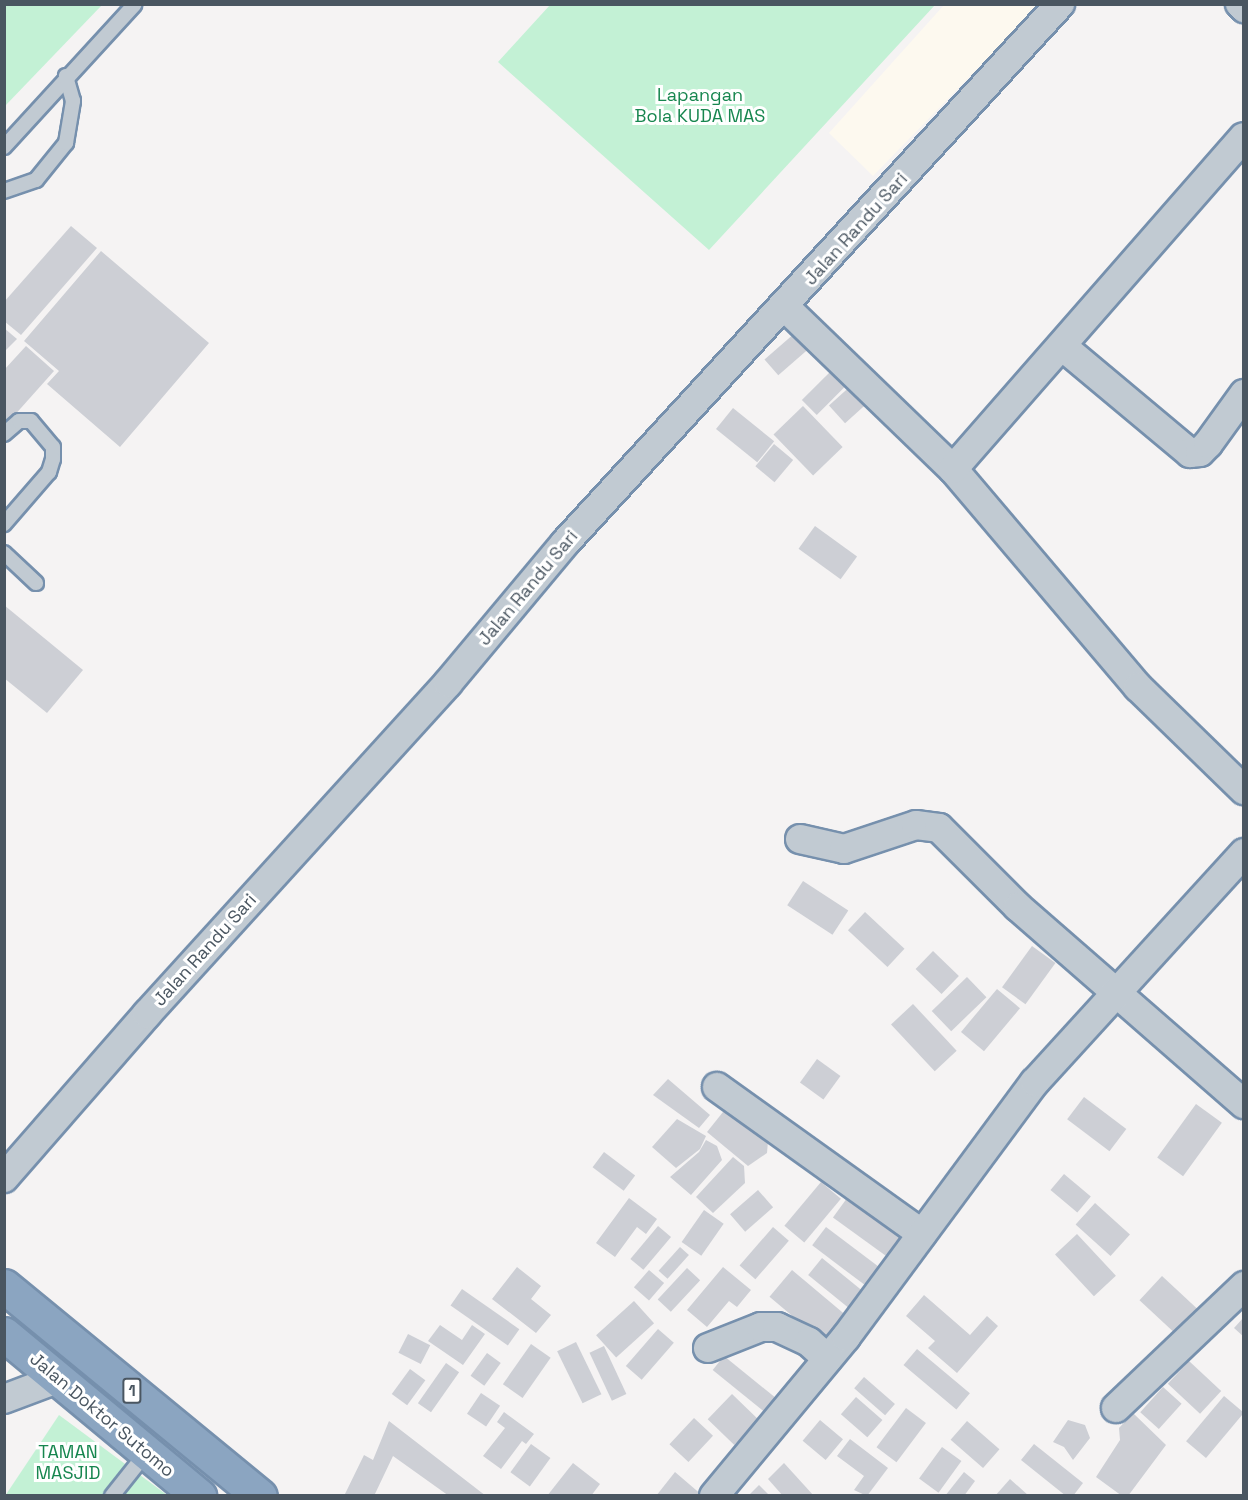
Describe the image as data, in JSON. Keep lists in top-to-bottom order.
{
  "streets": {
    "highway": ["1", "Jalan Doktor Sutomo"],
    "street": ["Jalan Randu Sari"]
  },
  "parks": ["Lapangan Bola KUDA MAS", "TAMAN MASJID"]
}
